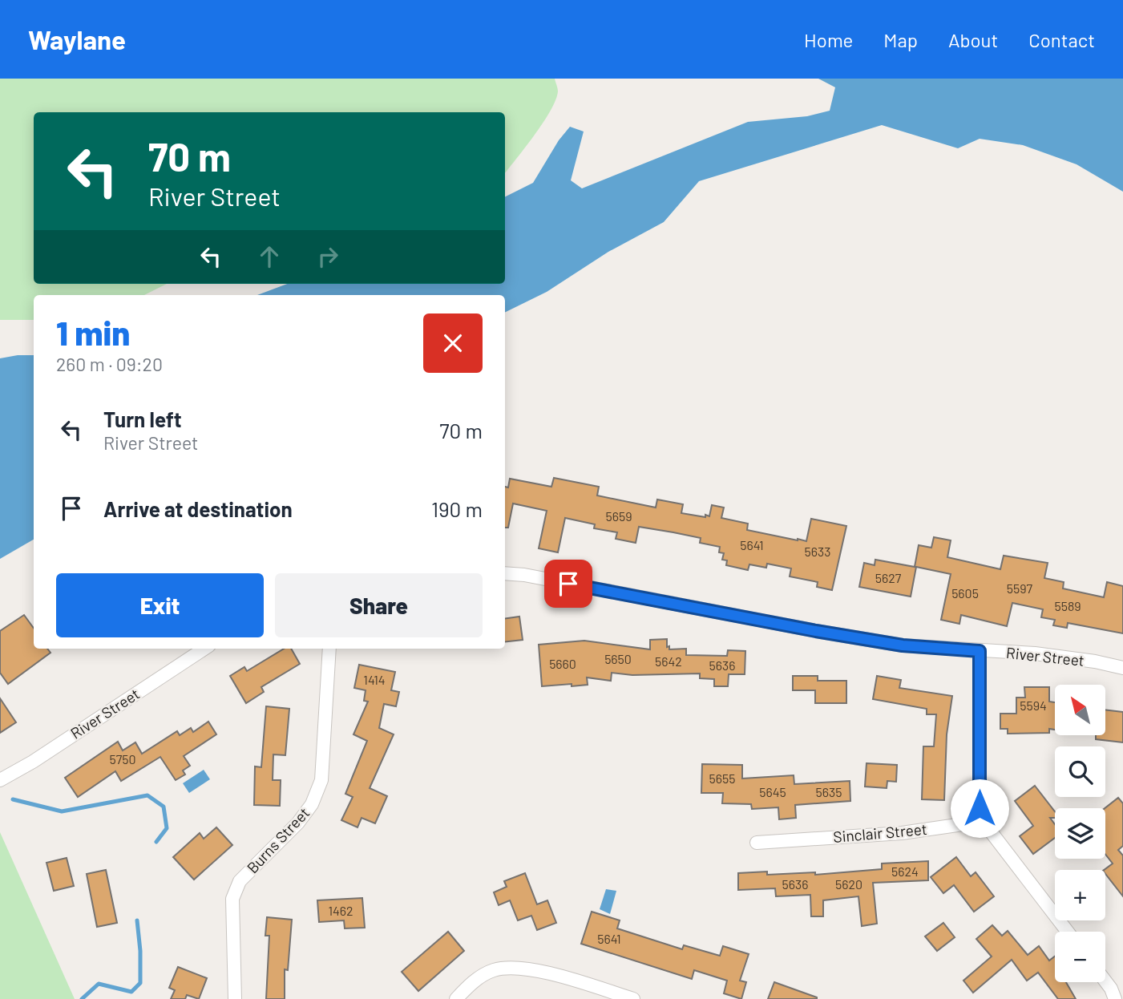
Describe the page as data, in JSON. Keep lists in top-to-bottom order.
{
  "streets": {
    "street": ["River Street", "Sinclair Street", "Burns Street"]
  },
  "house_numbers": [
    "5659",
    "5641",
    "5633",
    "5627",
    "5597",
    "5605",
    "5589",
    "5650",
    "5642",
    "5660",
    "5636",
    "1414",
    "5594",
    "5750",
    "5655",
    "5645",
    "5635",
    "5624",
    "5636",
    "5620",
    "1462",
    "5641"
  ],
  "north": "top left",
  "page": {
    "header": "Waylane",
    "nav": [
      "Home",
      "Map",
      "About",
      "Contact"
    ],
    "turn": ["70 m", "River Street"],
    "heading": ["1 min", "260 m · 09:20"],
    "list": [
      {
        "name": "Turn left",
        "note": "River Street",
        "value": "70 m"
      },
      {
        "name": "Arrive at destination",
        "value": "190 m"
      }
    ],
    "buttons": ["Exit", "Share"],
    "map_buttons": ["+", "−"]
  }
}
